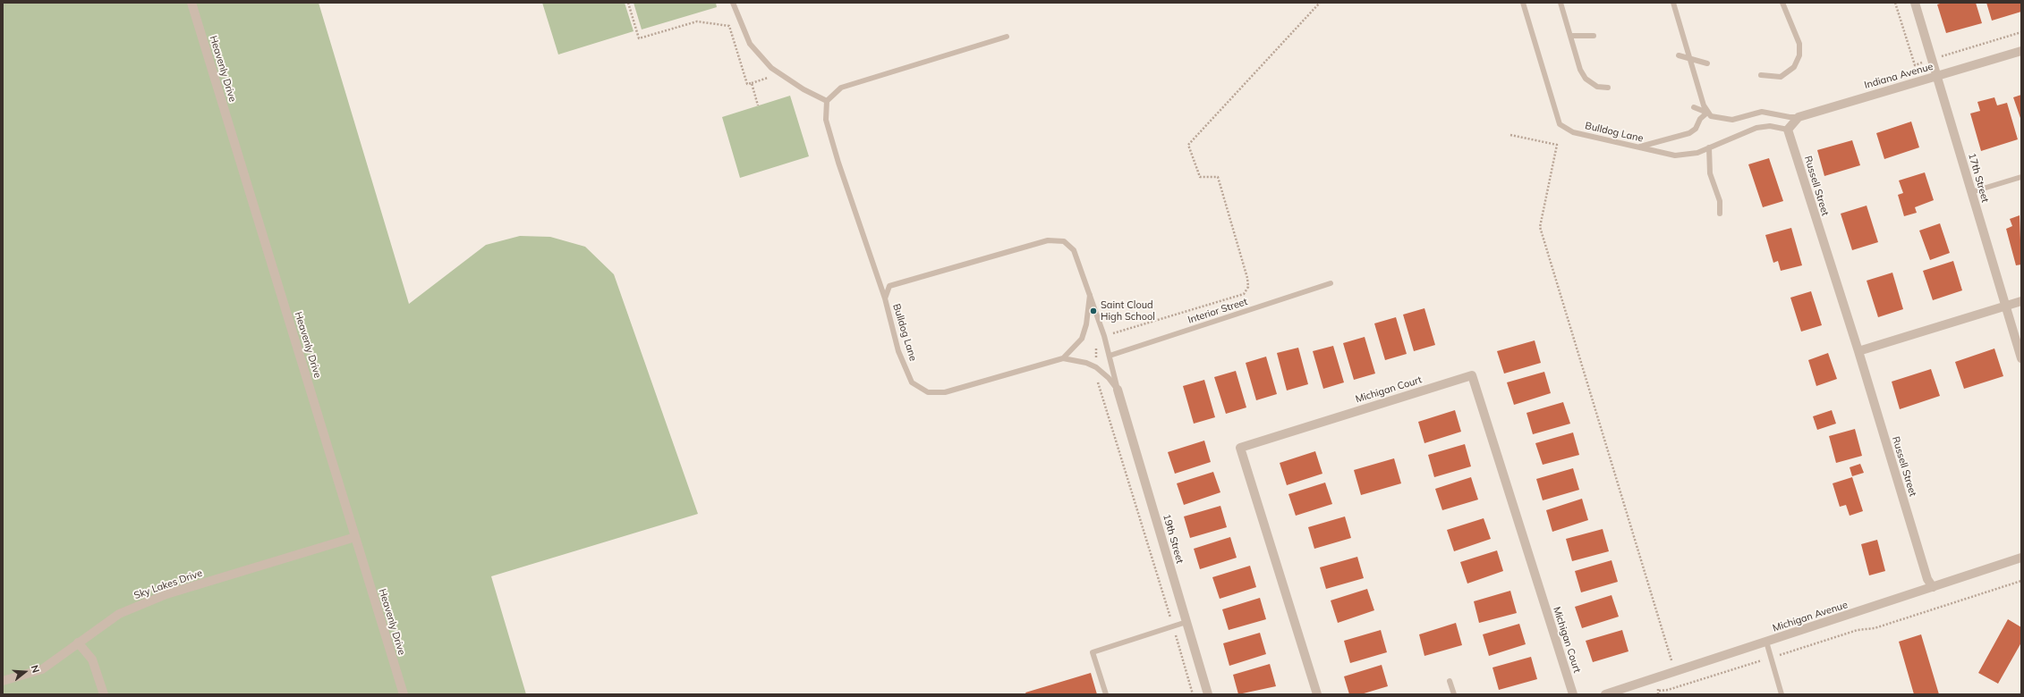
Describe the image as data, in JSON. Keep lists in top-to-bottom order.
{
  "streets": {
    "street": [
      "Heavenly Drive",
      "Indiana Avenue",
      "17th Street",
      "Russell Street",
      "Michigan Court",
      "19th Street",
      "Sky Lakes Drive",
      "Michigan Avenue"
    ],
    "lane": ["Bulldog Lane", "Interior Street"]
  },
  "crossings": [
    ["Heavenly Drive", "Sky Lakes Drive"],
    ["Indiana Avenue", "17th Street"],
    ["Bulldog Lane", "Russell Street"],
    ["Bulldog Lane", "Interior Street"],
    ["Bulldog Lane", "19th Street"],
    ["Russell Street", "Michigan Avenue"]
  ],
  "places": ["Saint Cloud High School"],
  "north": "right"
}
